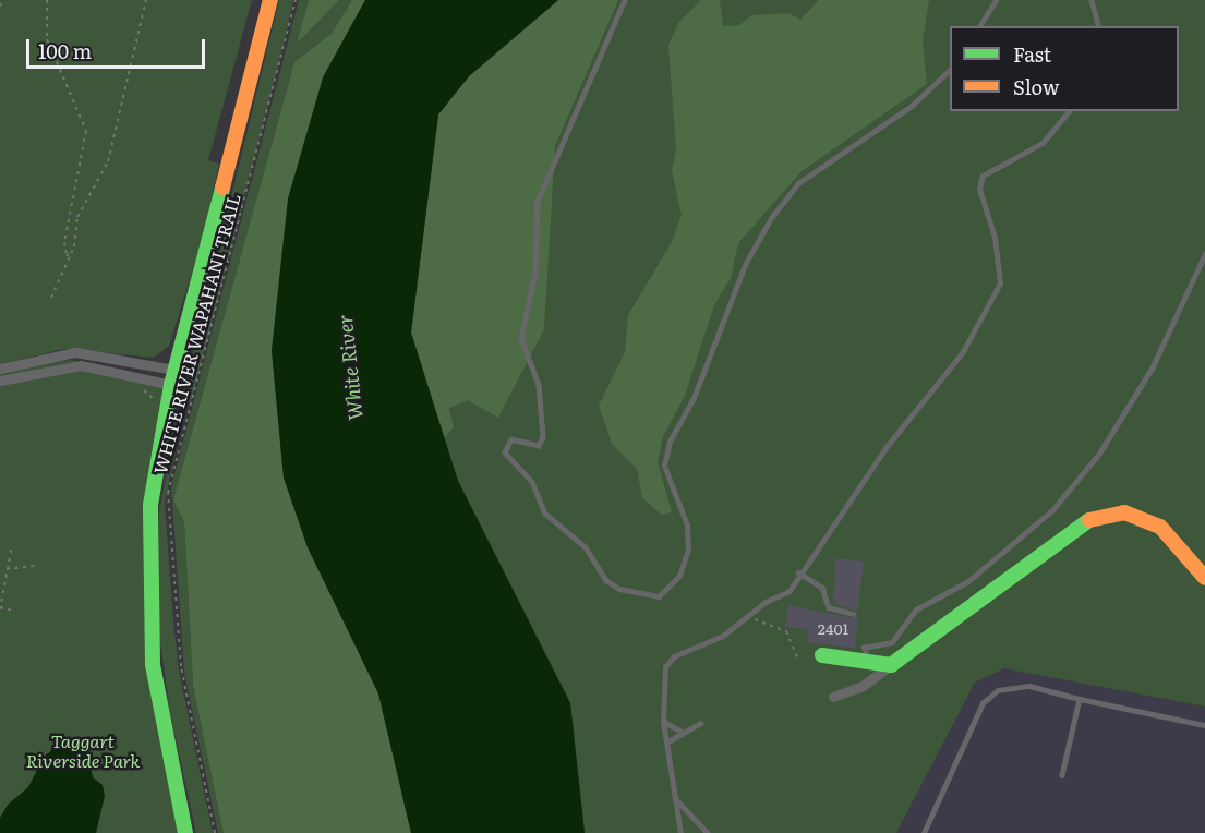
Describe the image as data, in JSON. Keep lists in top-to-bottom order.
{
  "streets": {
    "path": ["WHITE RIVER WAPAHANI TRAIL"]
  },
  "water": ["White River"],
  "parks": ["Taggart Riverside Park"],
  "house_numbers": ["2401"],
  "legend": ["Fast", "Slow"],
  "scale_bar": "100 m"
}
